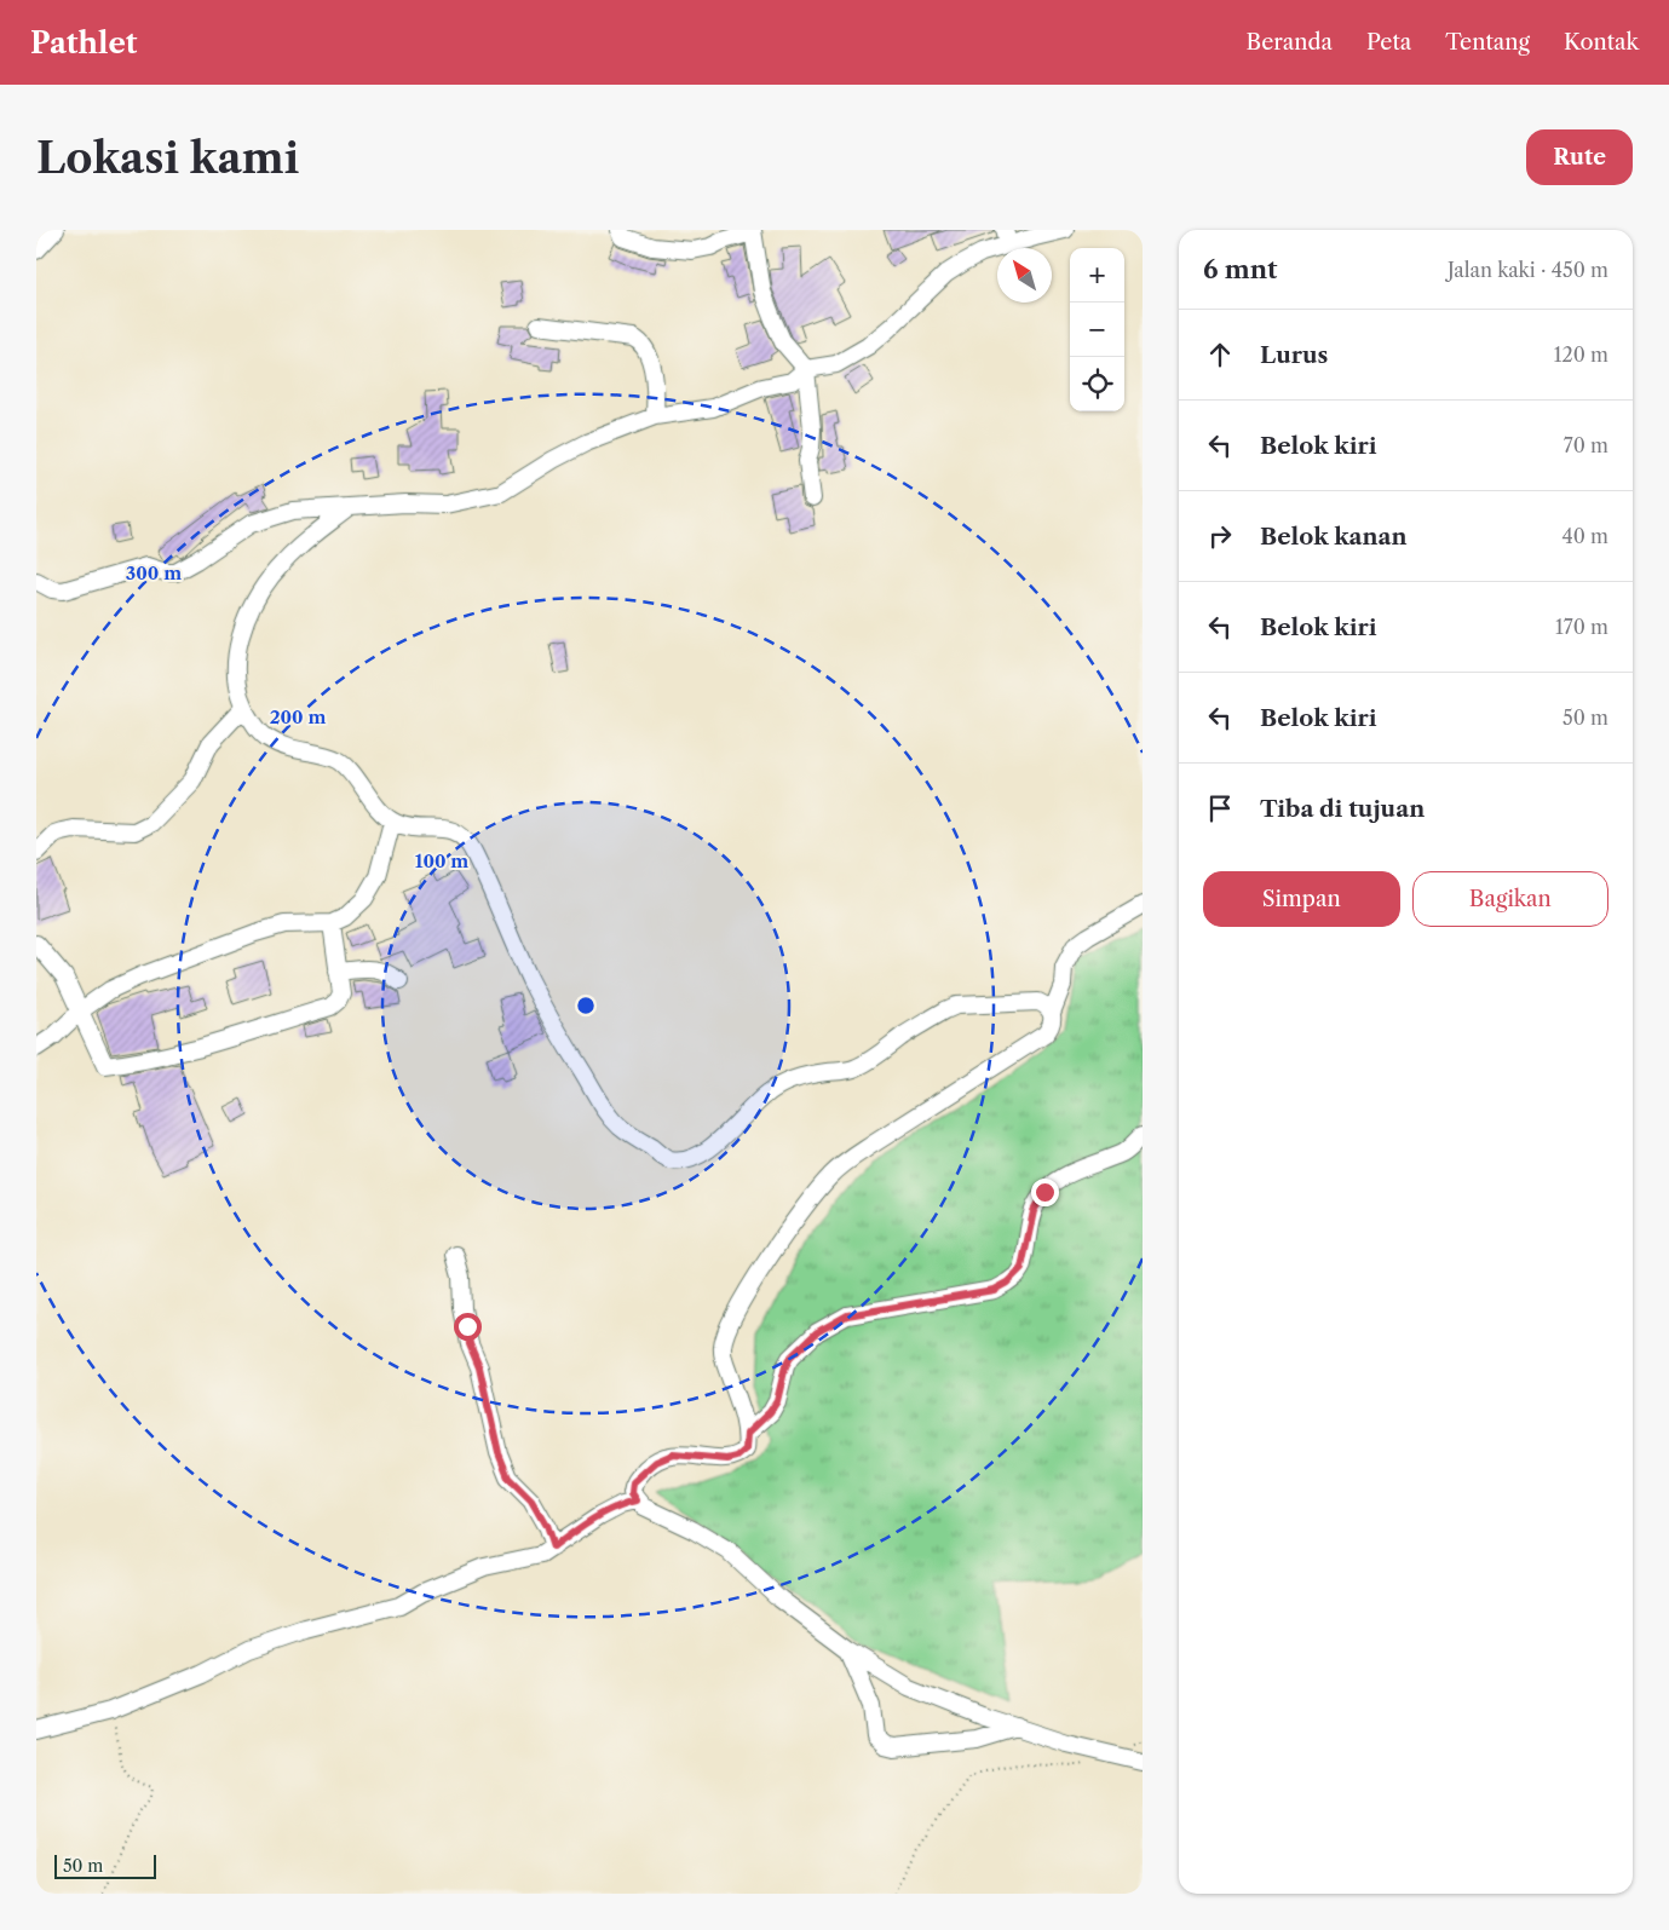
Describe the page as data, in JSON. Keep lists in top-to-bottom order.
{
  "scale_bar": "50 m",
  "north": "top left",
  "page": {
    "header": "Pathlet",
    "nav": [
      "Beranda",
      "Peta",
      "Tentang",
      "Kontak"
    ],
    "buttons": [
      "Rute",
      ["Simpan", "Bagikan"]
    ],
    "title": "Lokasi kami",
    "heading": ["6 mnt", "Jalan kaki · 450 m"],
    "map_buttons": ["+", "−"],
    "list": [
      ["Lurus", "120 m"],
      ["Belok kiri", "70 m"],
      ["Belok kanan", "40 m"],
      ["Belok kiri", "170 m"],
      ["Belok kiri", "50 m"],
      "Tiba di tujuan"
    ],
    "scale": "50 m"
  },
  "rings": ["300 m", "200 m", "100 m"]
}
